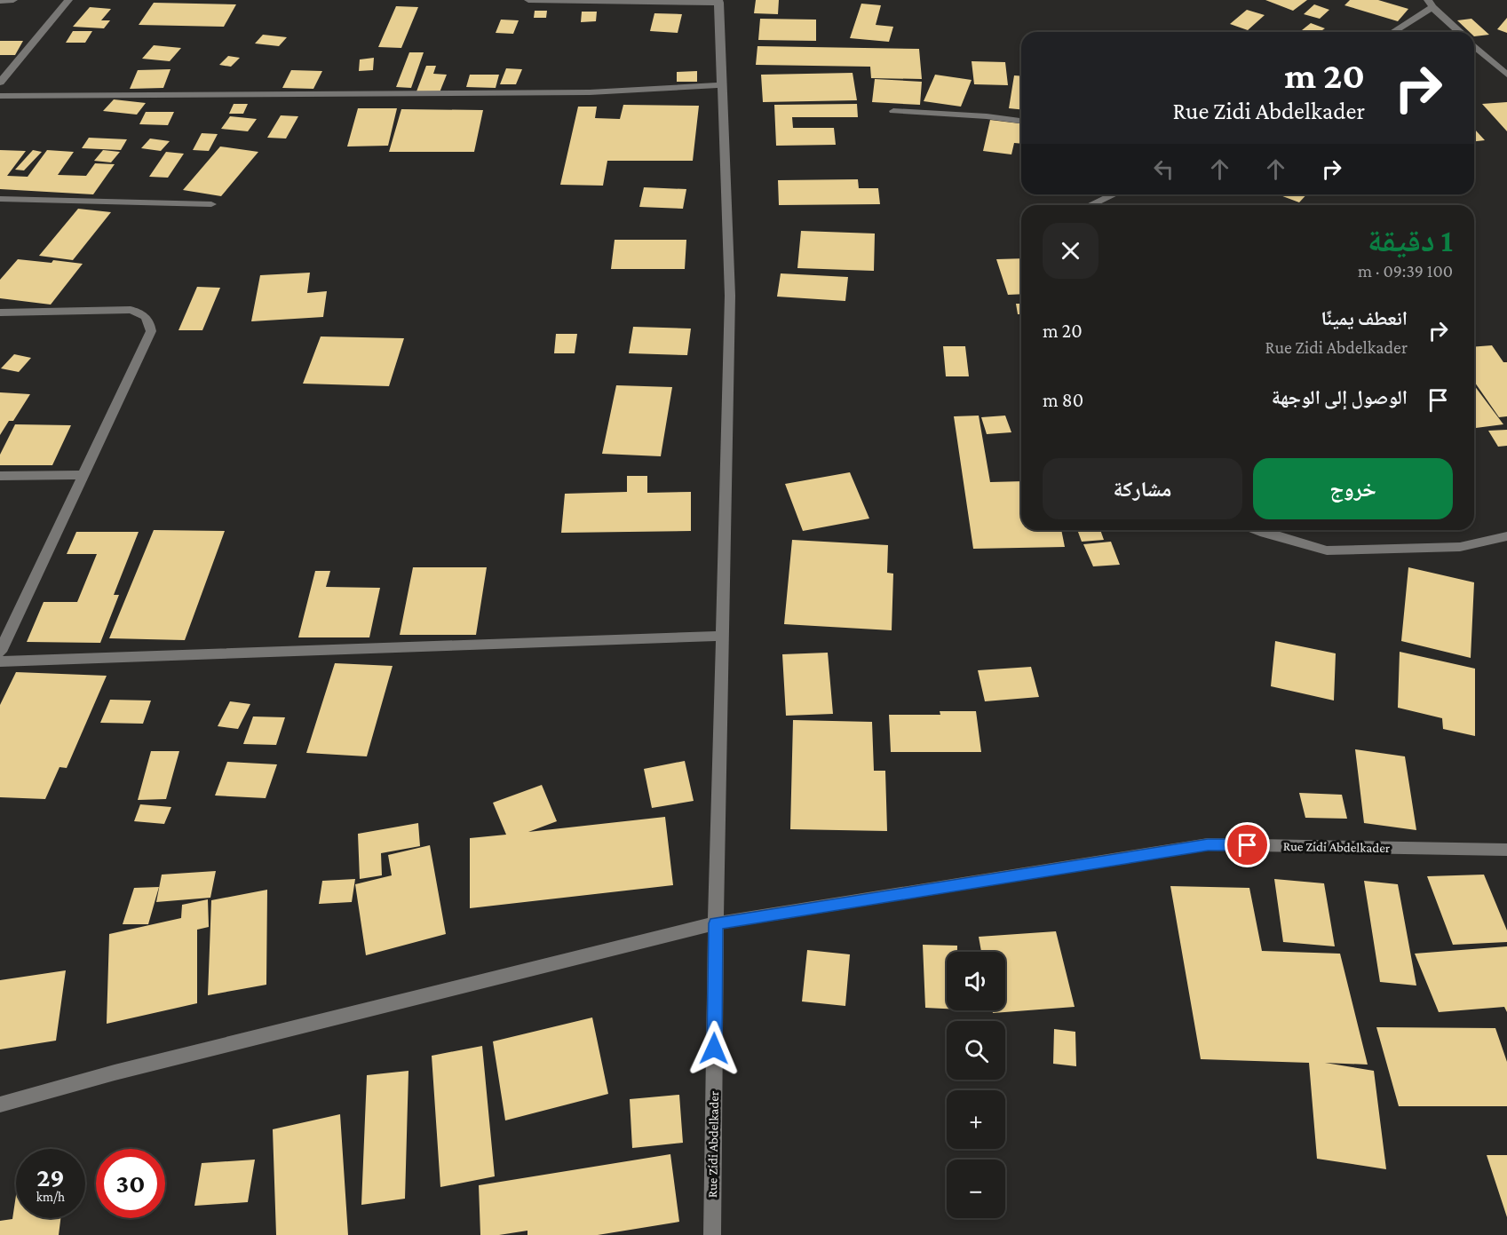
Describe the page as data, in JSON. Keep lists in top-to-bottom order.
{
  "streets": {
    "street": ["Rue Zidi Abdelkader"]
  },
  "page": {
    "turn": ["20 m", "Rue Zidi Abdelkader"],
    "heading": ["1 دقيقة", "100 m · 09:39"],
    "list": [
      {
        "name": "انعطف يمينًا",
        "note": "Rue Zidi Abdelkader",
        "value": "20 m"
      },
      {
        "name": "الوصول إلى الوجهة",
        "value": "80 m"
      }
    ],
    "buttons": ["خروج", "مشاركة"],
    "map_buttons": ["+", "−"],
    "speed": "29 km/h",
    "limit": "30"
  }
}
